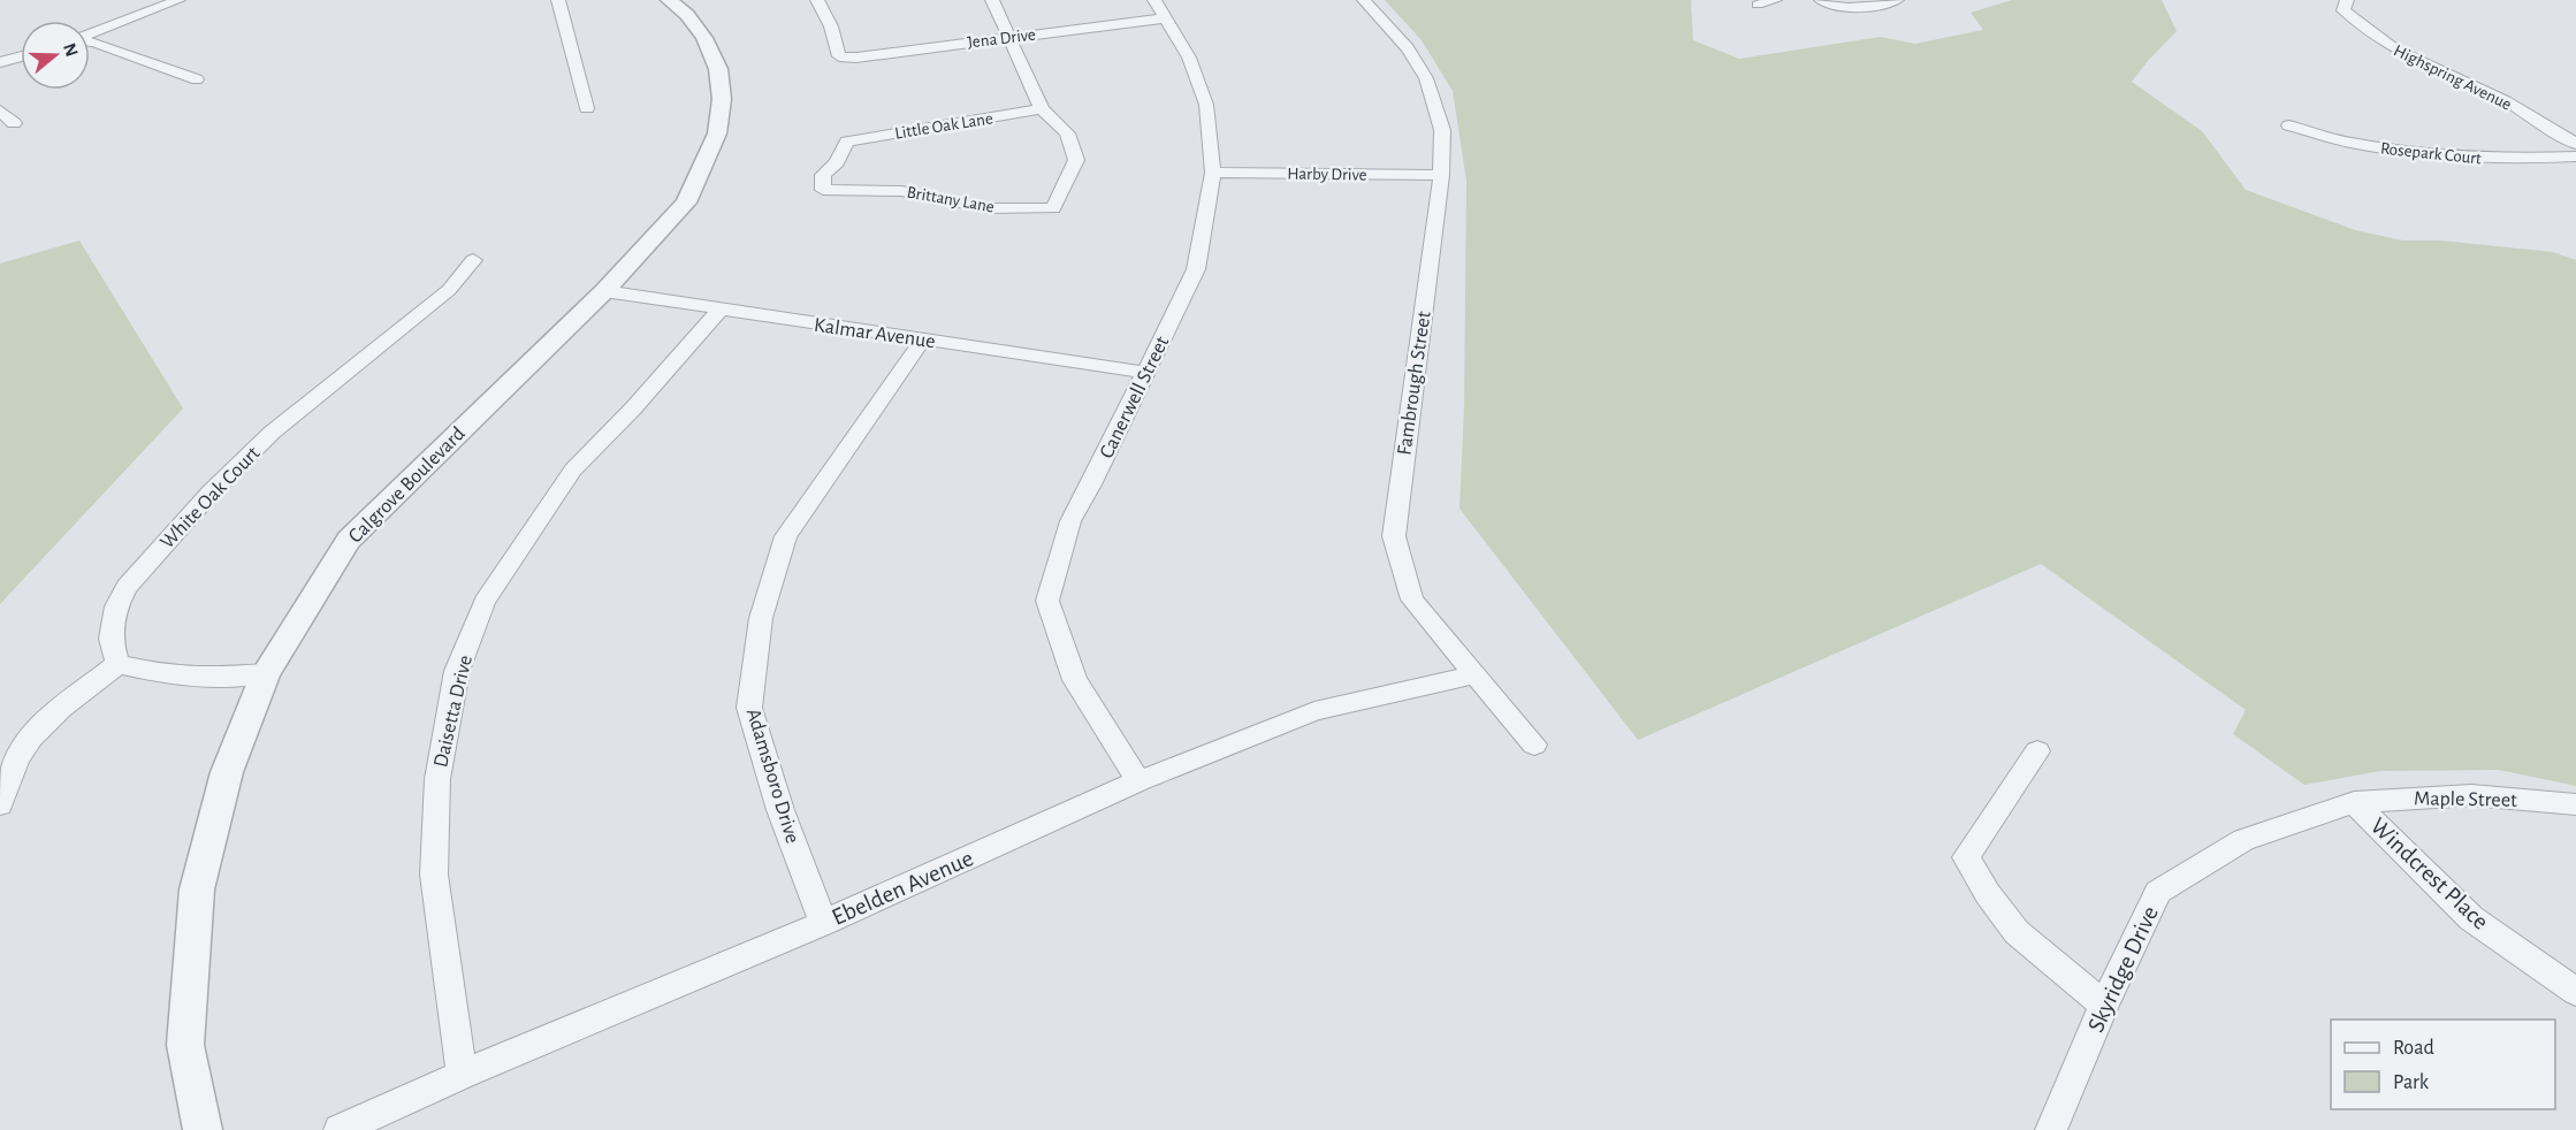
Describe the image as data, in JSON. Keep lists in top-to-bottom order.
{
  "streets": {
    "street": [
      "Jena Drive",
      "Highspring Avenue",
      "Little Oak Lane",
      "Rosepark Court",
      "Harby Drive",
      "Brittany Lane",
      "Kalmar Avenue",
      "Fambrough Street",
      "Canerwell Street",
      "Calgrove Boulevard",
      "White Oak Court",
      "Daisetta Drive",
      "Adamsboro Drive",
      "Maple Street",
      "Windcrest Place",
      "Ebelden Avenue",
      "Skyridge Drive"
    ]
  },
  "crossings": [
    ["Jena Drive", "Canerwell Street"],
    ["Little Oak Lane", "Brittany Lane"],
    ["Harby Drive", "Fambrough Street"],
    ["Harby Drive", "Canerwell Street"],
    ["Kalmar Avenue", "Canerwell Street"],
    ["Kalmar Avenue", "Calgrove Boulevard"],
    ["Kalmar Avenue", "Daisetta Drive"],
    ["Kalmar Avenue", "Adamsboro Drive"],
    ["Fambrough Street", "Ebelden Avenue"],
    ["Canerwell Street", "Ebelden Avenue"],
    ["Daisetta Drive", "Ebelden Avenue"],
    ["Adamsboro Drive", "Ebelden Avenue"],
    ["Maple Street", "Windcrest Place"],
    ["Maple Street", "Skyridge Drive"],
    ["Windcrest Place", "Skyridge Drive"]
  ],
  "legend": ["Road", "Park"],
  "north": "right"
}
